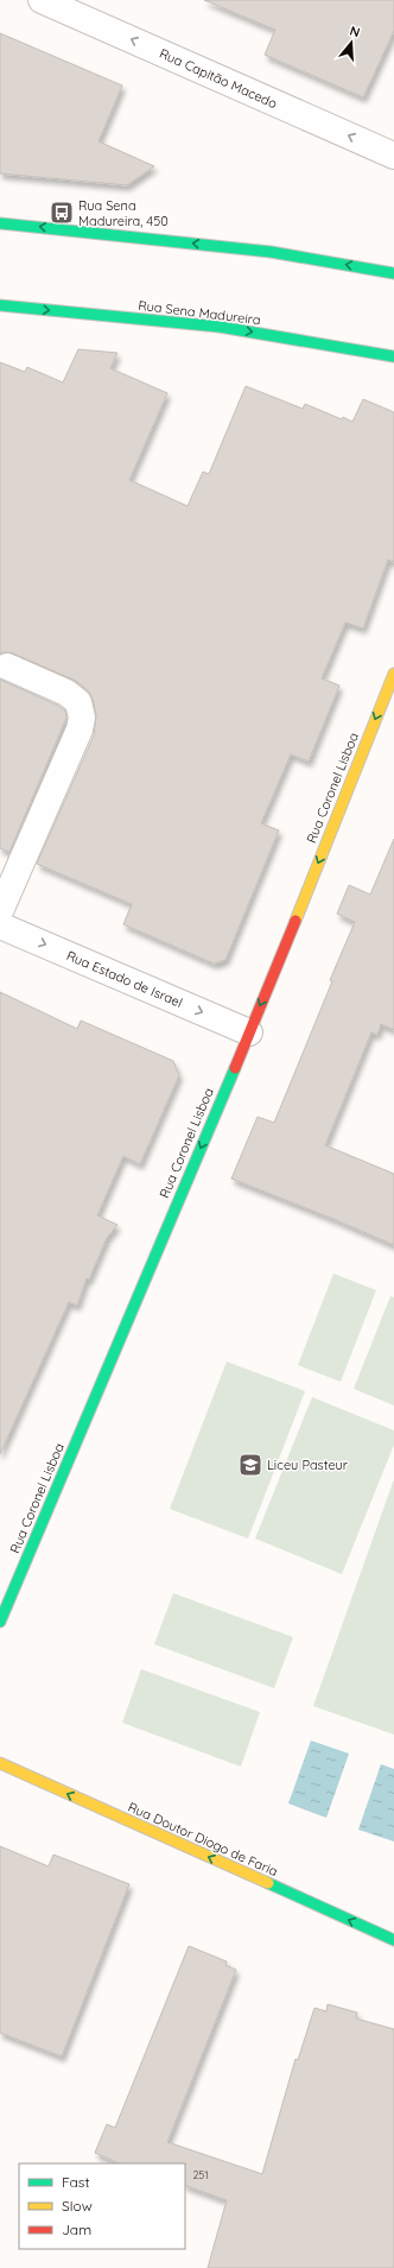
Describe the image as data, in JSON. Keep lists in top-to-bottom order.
{
  "streets": {
    "street": [
      "Rua Capitão Macedo",
      "Rua Sena Madureira",
      "Rua Coronel Lisboa",
      "Rua Estado de Israel",
      "Rua Doutor Diogo de Faria"
    ]
  },
  "crossings": [
    ["Rua Coronel Lisboa", "Rua Estado de Israel"]
  ],
  "one_way": ["Rua Coronel Lisboa", "Rua Estado de Israel", "Rua Doutor Diogo de Faria"],
  "places": {
    "bus stop": ["Rua Sena Madureira, 450"],
    "school or university": ["Liceu Pasteur"]
  },
  "house_numbers": ["251"],
  "legend": ["Fast", "Slow", "Jam"],
  "north": "top"
}
